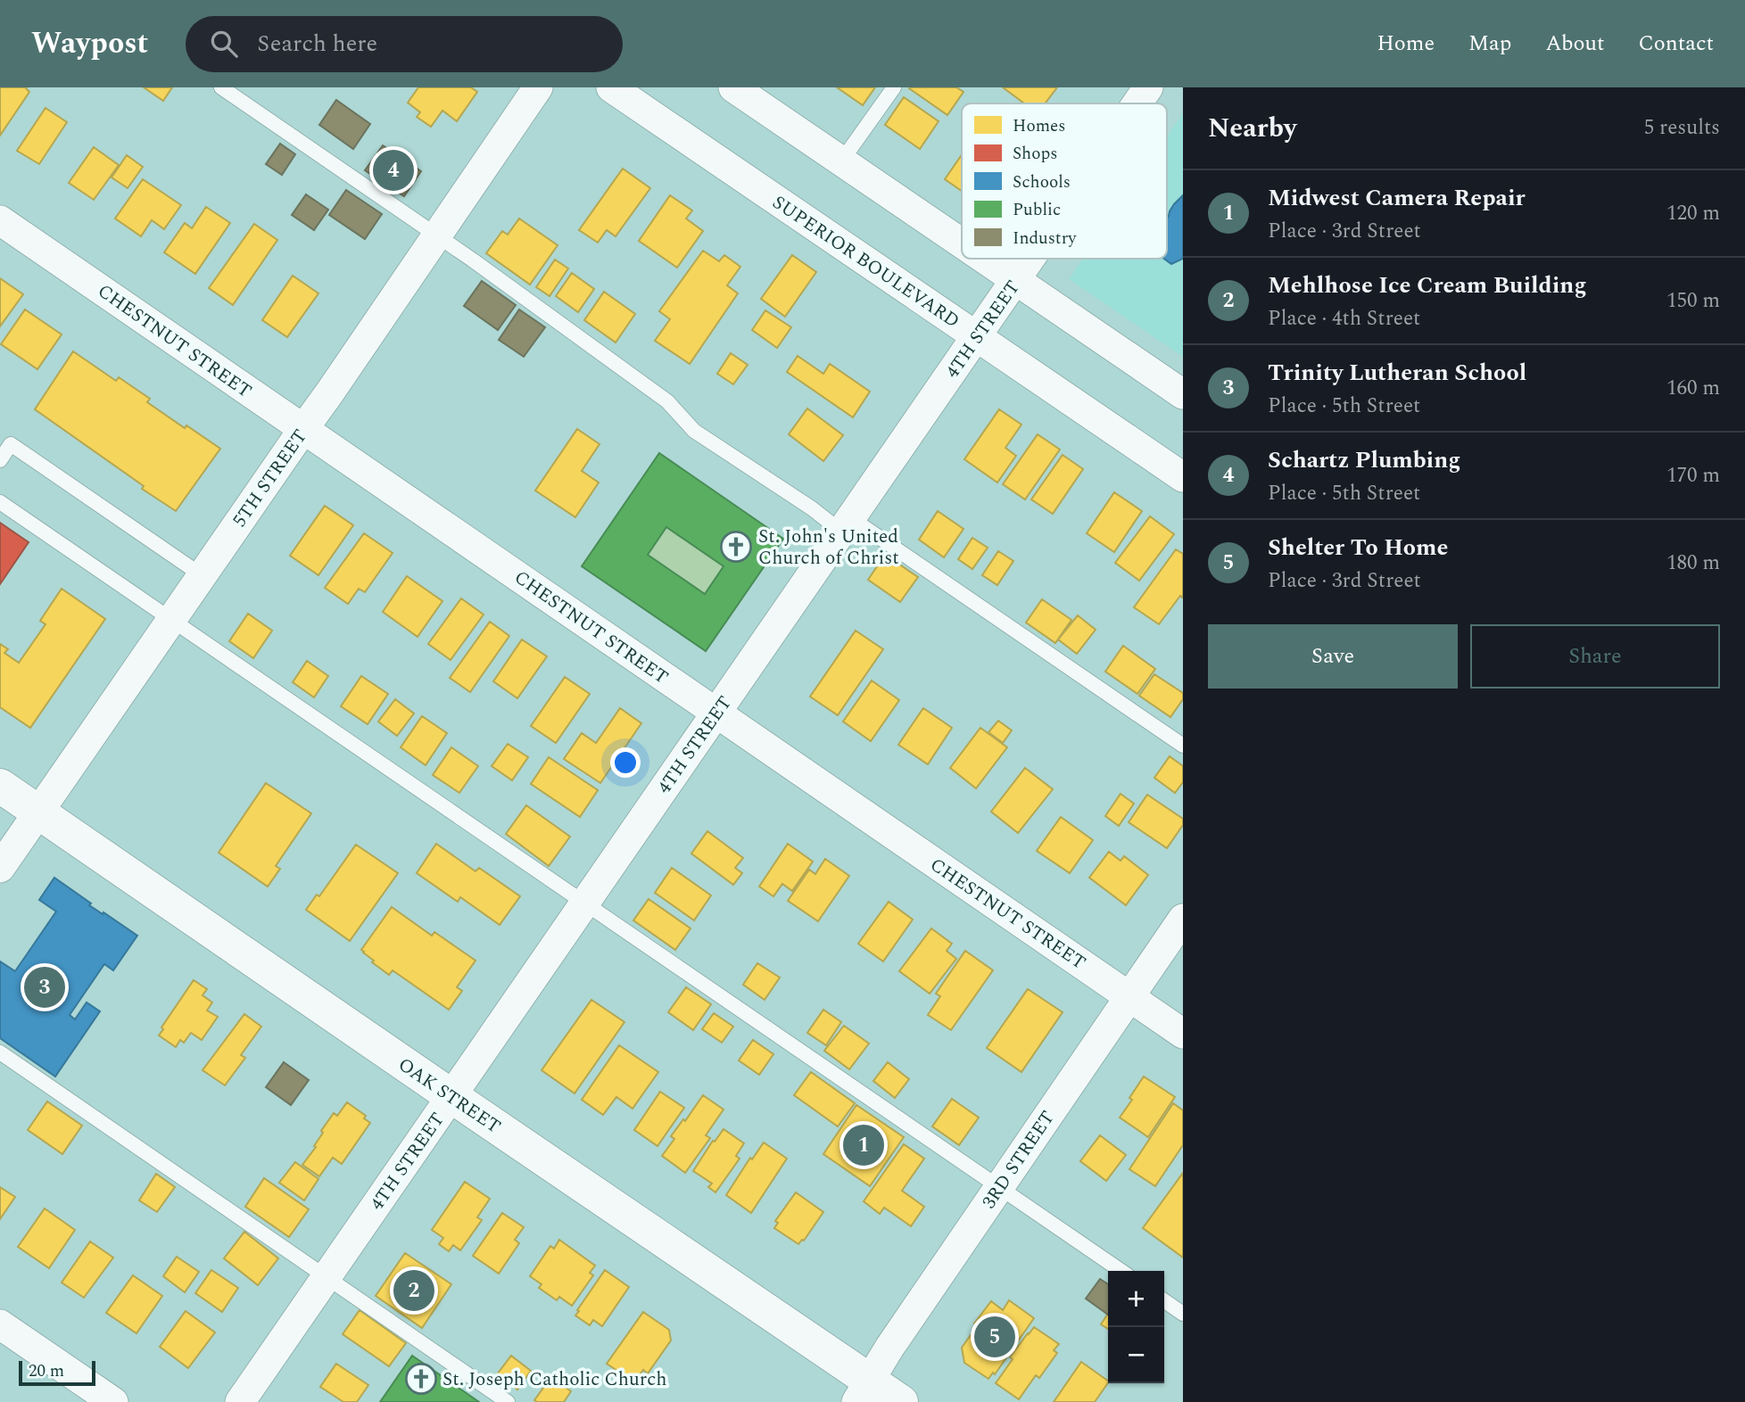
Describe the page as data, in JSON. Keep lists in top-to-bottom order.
{
  "streets": {
    "street": [
      "SUPERIOR BOULEVARD",
      "4TH STREET",
      "CHESTNUT STREET",
      "5TH STREET",
      "OAK STREET",
      "3RD STREET"
    ]
  },
  "crossings": [
    ["SUPERIOR BOULEVARD", "4TH STREET"],
    ["4TH STREET", "CHESTNUT STREET"],
    ["4TH STREET", "OAK STREET"],
    ["CHESTNUT STREET", "5TH STREET"],
    ["CHESTNUT STREET", "3RD STREET"],
    ["5TH STREET", "OAK STREET"],
    ["OAK STREET", "3RD STREET"]
  ],
  "places": {
    "church": ["St. John's United Church of Christ", "St. Joseph Catholic Church"]
  },
  "legend": [
    "Homes",
    "Shops",
    "Schools",
    "Public",
    "Industry"
  ],
  "scale_bar": "20 m",
  "page": {
    "header": "Waypost",
    "search": "Search here",
    "nav": [
      "Home",
      "Map",
      "About",
      "Contact"
    ],
    "heading": ["Nearby", "5 results"],
    "pins": [
      "4",
      "3",
      "1",
      "2",
      "5"
    ],
    "list": [
      {
        "mark": "1",
        "name": "Midwest Camera Repair",
        "note": "Place · 3rd Street",
        "value": "120 m"
      },
      {
        "mark": "2",
        "name": "Mehlhose Ice Cream Building",
        "note": "Place · 4th Street",
        "value": "150 m"
      },
      {
        "mark": "3",
        "name": "Trinity Lutheran School",
        "note": "Place · 5th Street",
        "value": "160 m"
      },
      {
        "mark": "4",
        "name": "Schartz Plumbing",
        "note": "Place · 5th Street",
        "value": "170 m"
      },
      {
        "mark": "5",
        "name": "Shelter To Home",
        "note": "Place · 3rd Street",
        "value": "180 m"
      }
    ],
    "buttons": ["Save", "Share"],
    "map_buttons": ["+", "−"],
    "scale": "20 m"
  }
}
